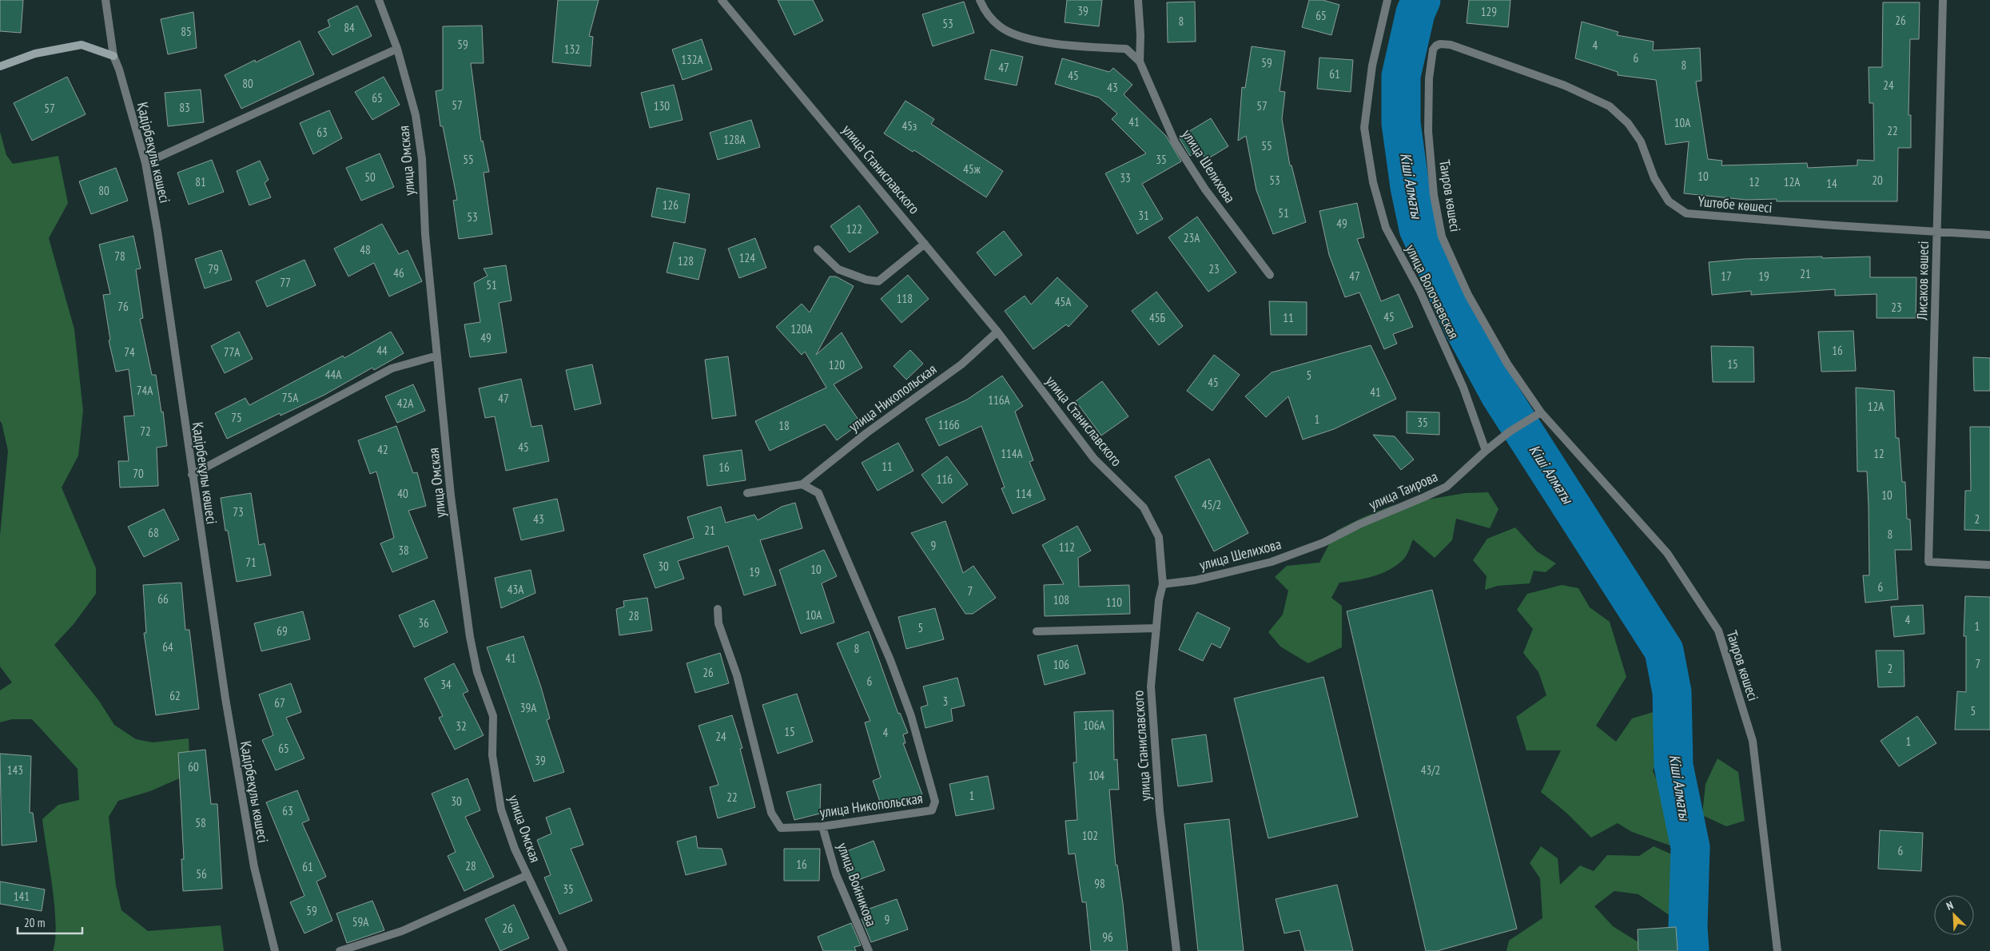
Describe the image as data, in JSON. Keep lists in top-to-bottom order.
{
  "streets": {
    "street": [
      "Қадірбекұлы көшесі",
      "улица Омская",
      "улица Шелихова",
      "улица Станиславского",
      "Таиров көшесі",
      "Үштөбе көшесі",
      "Лисаков көшесі",
      "улица Волочаевская",
      "улица Никопольская",
      "улица Таирова",
      "улица Войникова"
    ]
  },
  "crossings": [
    ["улица Шелихова", "улица Станиславского"],
    ["улица Шелихова", "улица Таирова"],
    ["улица Станиславского", "улица Никопольская"],
    ["Таиров көшесі", "Үштөбе көшесі"],
    ["Таиров көшесі", "улица Таирова"],
    ["Үштөбе көшесі", "Лисаков көшесі"],
    ["улица Волочаевская", "улица Таирова"],
    ["улица Никопольская", "улица Войникова"]
  ],
  "water": ["Кіші Алматы"],
  "house_numbers": [
    "39",
    "129",
    "65",
    "26",
    "8",
    "53",
    "84",
    "85",
    "59",
    "4",
    "132",
    "6",
    "132А",
    "59",
    "8",
    "47",
    "61",
    "45",
    "80",
    "24",
    "43",
    "65",
    "57",
    "130",
    "57",
    "83",
    "57",
    "41",
    "10А",
    "45з",
    "22",
    "63",
    "128А",
    "55",
    "55",
    "35",
    "45ж",
    "10",
    "50",
    "33",
    "53",
    "20",
    "81",
    "12",
    "12А",
    "14",
    "80",
    "126",
    "51",
    "31",
    "53",
    "49",
    "122",
    "23А",
    "48",
    "78",
    "124",
    "128",
    "79",
    "23",
    "46",
    "21",
    "47",
    "17",
    "19",
    "77",
    "51",
    "118",
    "45А",
    "76",
    "23",
    "45",
    "45Б",
    "11",
    "120А",
    "49",
    "44",
    "16",
    "74",
    "77А",
    "15",
    "120",
    "44А",
    "5",
    "45",
    "74А",
    "41",
    "75А",
    "47",
    "116А",
    "42А",
    "12А",
    "75",
    "1",
    "35",
    "116б",
    "18",
    "72",
    "45",
    "42",
    "114А",
    "12",
    "11",
    "16",
    "70",
    "116",
    "40",
    "114",
    "10",
    "45/2",
    "73",
    "43",
    "2",
    "21",
    "68",
    "8",
    "9",
    "112",
    "38",
    "71",
    "30",
    "10",
    "19",
    "6",
    "43А",
    "7",
    "66",
    "108",
    "110",
    "10А",
    "28",
    "4",
    "36",
    "1",
    "5",
    "69",
    "64",
    "8",
    "41",
    "7",
    "106",
    "2",
    "26",
    "6",
    "34",
    "62",
    "3",
    "67",
    "39А",
    "5",
    "106А",
    "32",
    "15",
    "4",
    "24",
    "1",
    "65",
    "39",
    "60",
    "143",
    "43/2",
    "104",
    "1",
    "22",
    "30",
    "63",
    "58",
    "102",
    "6",
    "16",
    "28",
    "61",
    "56",
    "98",
    "35",
    "141",
    "59",
    "9",
    "59А",
    "26",
    "96"
  ],
  "scale_bar": "20 m",
  "north": "top left"
}
